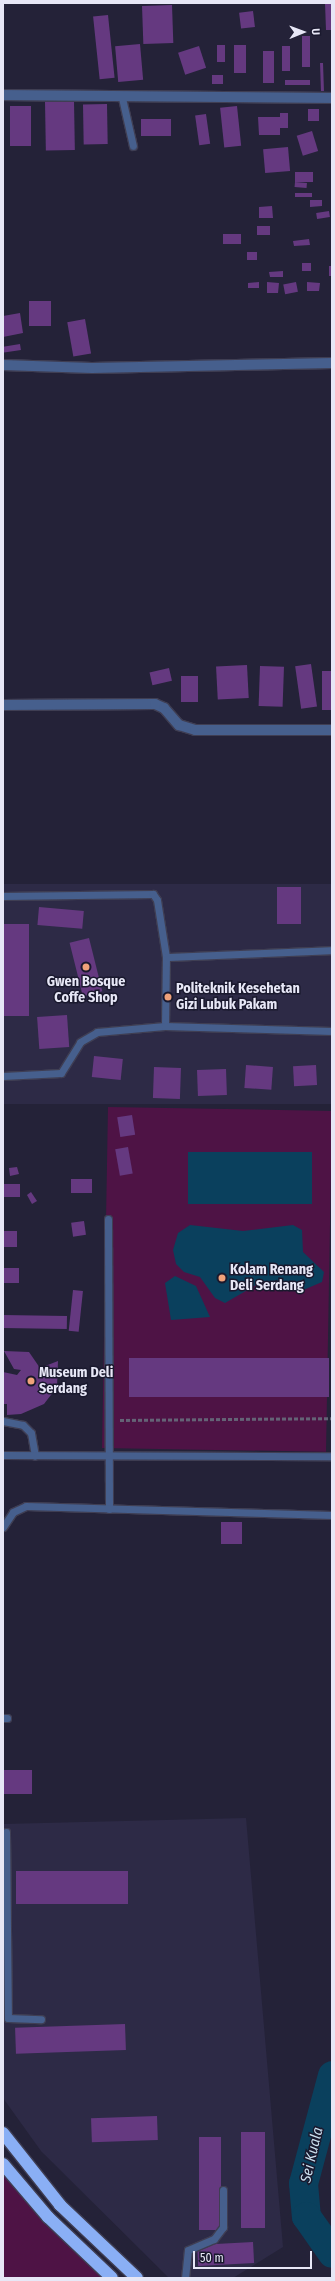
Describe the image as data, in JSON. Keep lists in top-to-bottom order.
{
  "water": ["Sei Kuala"],
  "places": [
    "Gwen Bosque Coffe Shop",
    "Politeknik Kesehetan Gizi Lubuk Pakam",
    "Kolam Renang Deli Serdang",
    "Museum Deli Serdang"
  ],
  "scale_bar": "50 m",
  "north": "right"
}
